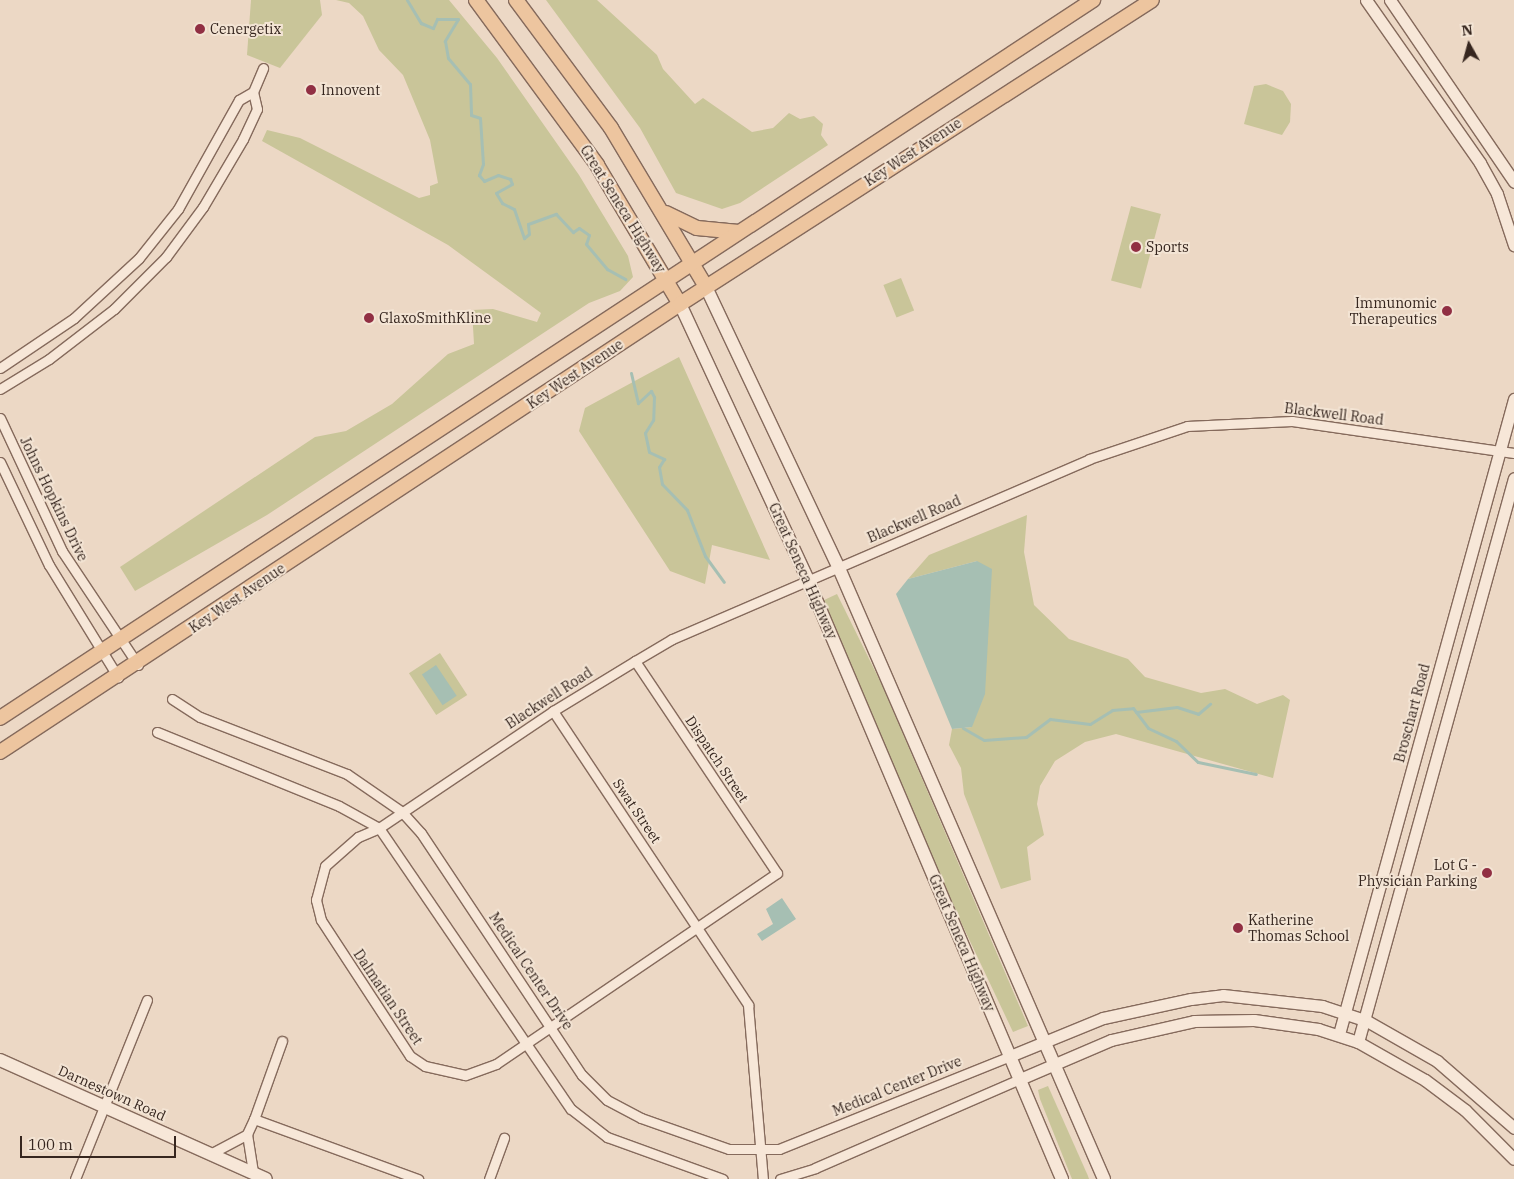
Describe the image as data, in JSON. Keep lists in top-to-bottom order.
{
  "streets": {
    "main road": ["Key West Avenue", "Great Seneca Highway", "Darnestown Road"],
    "street": [
      "Blackwell Road",
      "Johns Hopkins Drive",
      "Broschart Road",
      "Dispatch Street",
      "Swat Street",
      "Medical Center Drive",
      "Dalmatian Street"
    ]
  },
  "crossings": [
    ["Key West Avenue", "Great Seneca Highway"],
    ["Key West Avenue", "Johns Hopkins Drive"],
    ["Great Seneca Highway", "Blackwell Road"],
    ["Great Seneca Highway", "Medical Center Drive"],
    ["Blackwell Road", "Broschart Road"],
    ["Blackwell Road", "Dispatch Street"],
    ["Blackwell Road", "Swat Street"],
    ["Blackwell Road", "Medical Center Drive"],
    ["Blackwell Road", "Dalmatian Street"],
    ["Broschart Road", "Medical Center Drive"],
    ["Dispatch Street", "Dalmatian Street"],
    ["Swat Street", "Medical Center Drive"],
    ["Swat Street", "Dalmatian Street"],
    ["Medical Center Drive", "Dalmatian Street"]
  ],
  "places": [
    "Cenergetix",
    "Innovent",
    "Sports",
    "Immunomic Therapeutics",
    "GlaxoSmithKline",
    "Lot G - Physician Parking",
    "Katherine Thomas School"
  ],
  "scale_bar": "100 m",
  "north": "top"
}
